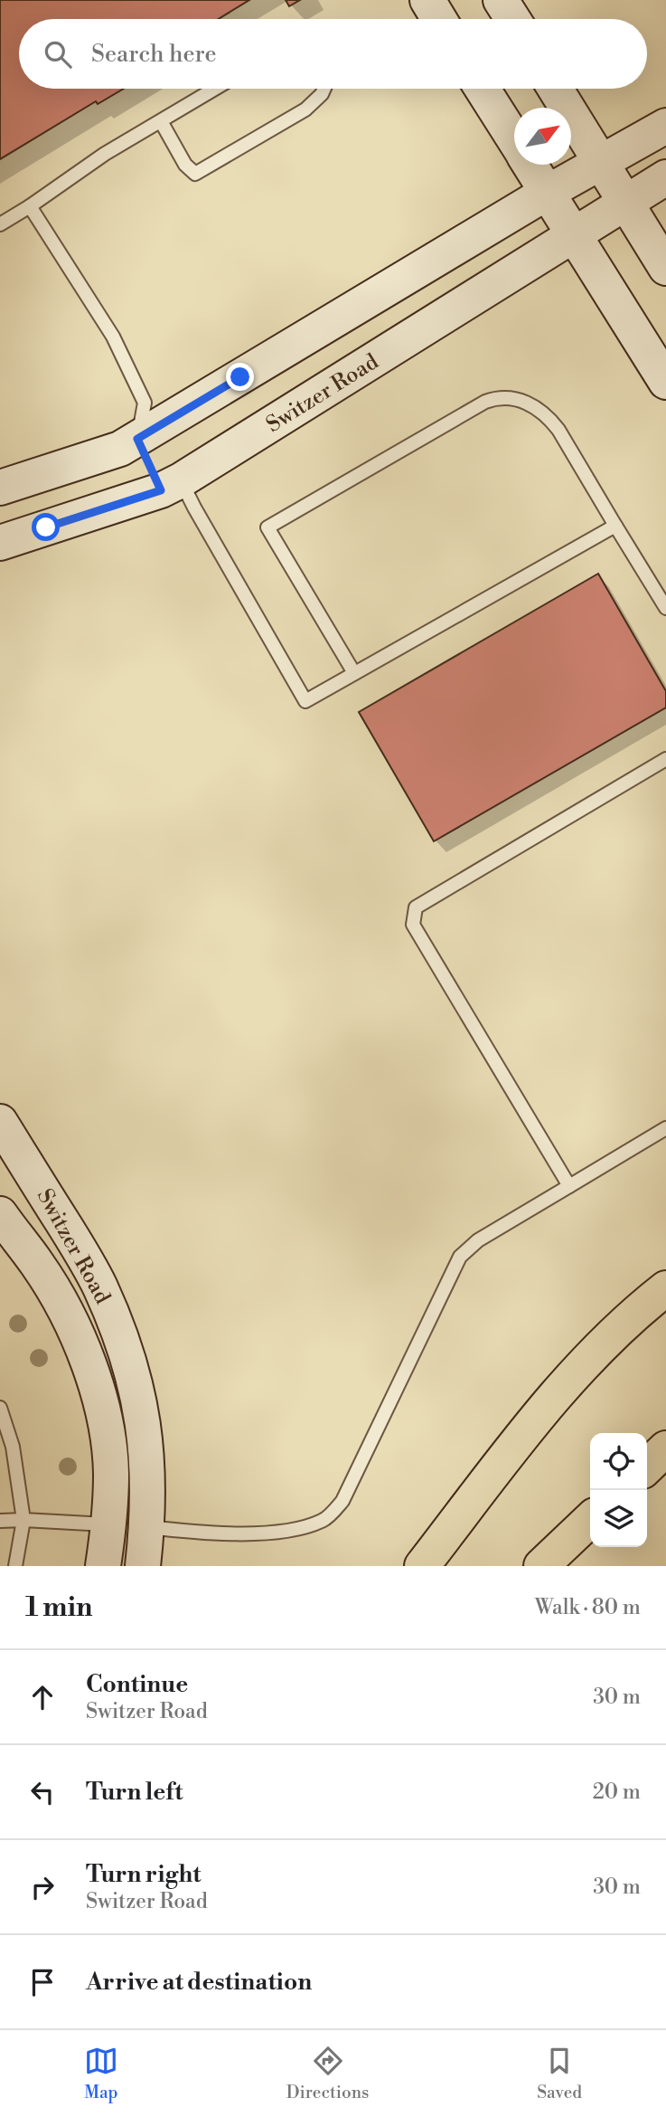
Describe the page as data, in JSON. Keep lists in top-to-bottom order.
{
  "streets": {
    "main road": ["Switzer Road"]
  },
  "north": "top right",
  "page": {
    "search": "Search here",
    "heading": ["1 min", "Walk · 80 m"],
    "list": [
      ["Continue", "Switzer Road", "30 m"],
      ["Turn left", "20 m"],
      ["Turn right", "Switzer Road", "30 m"],
      "Arrive at destination"
    ],
    "nav": ["Map", "Directions", "Saved"]
  }
}
